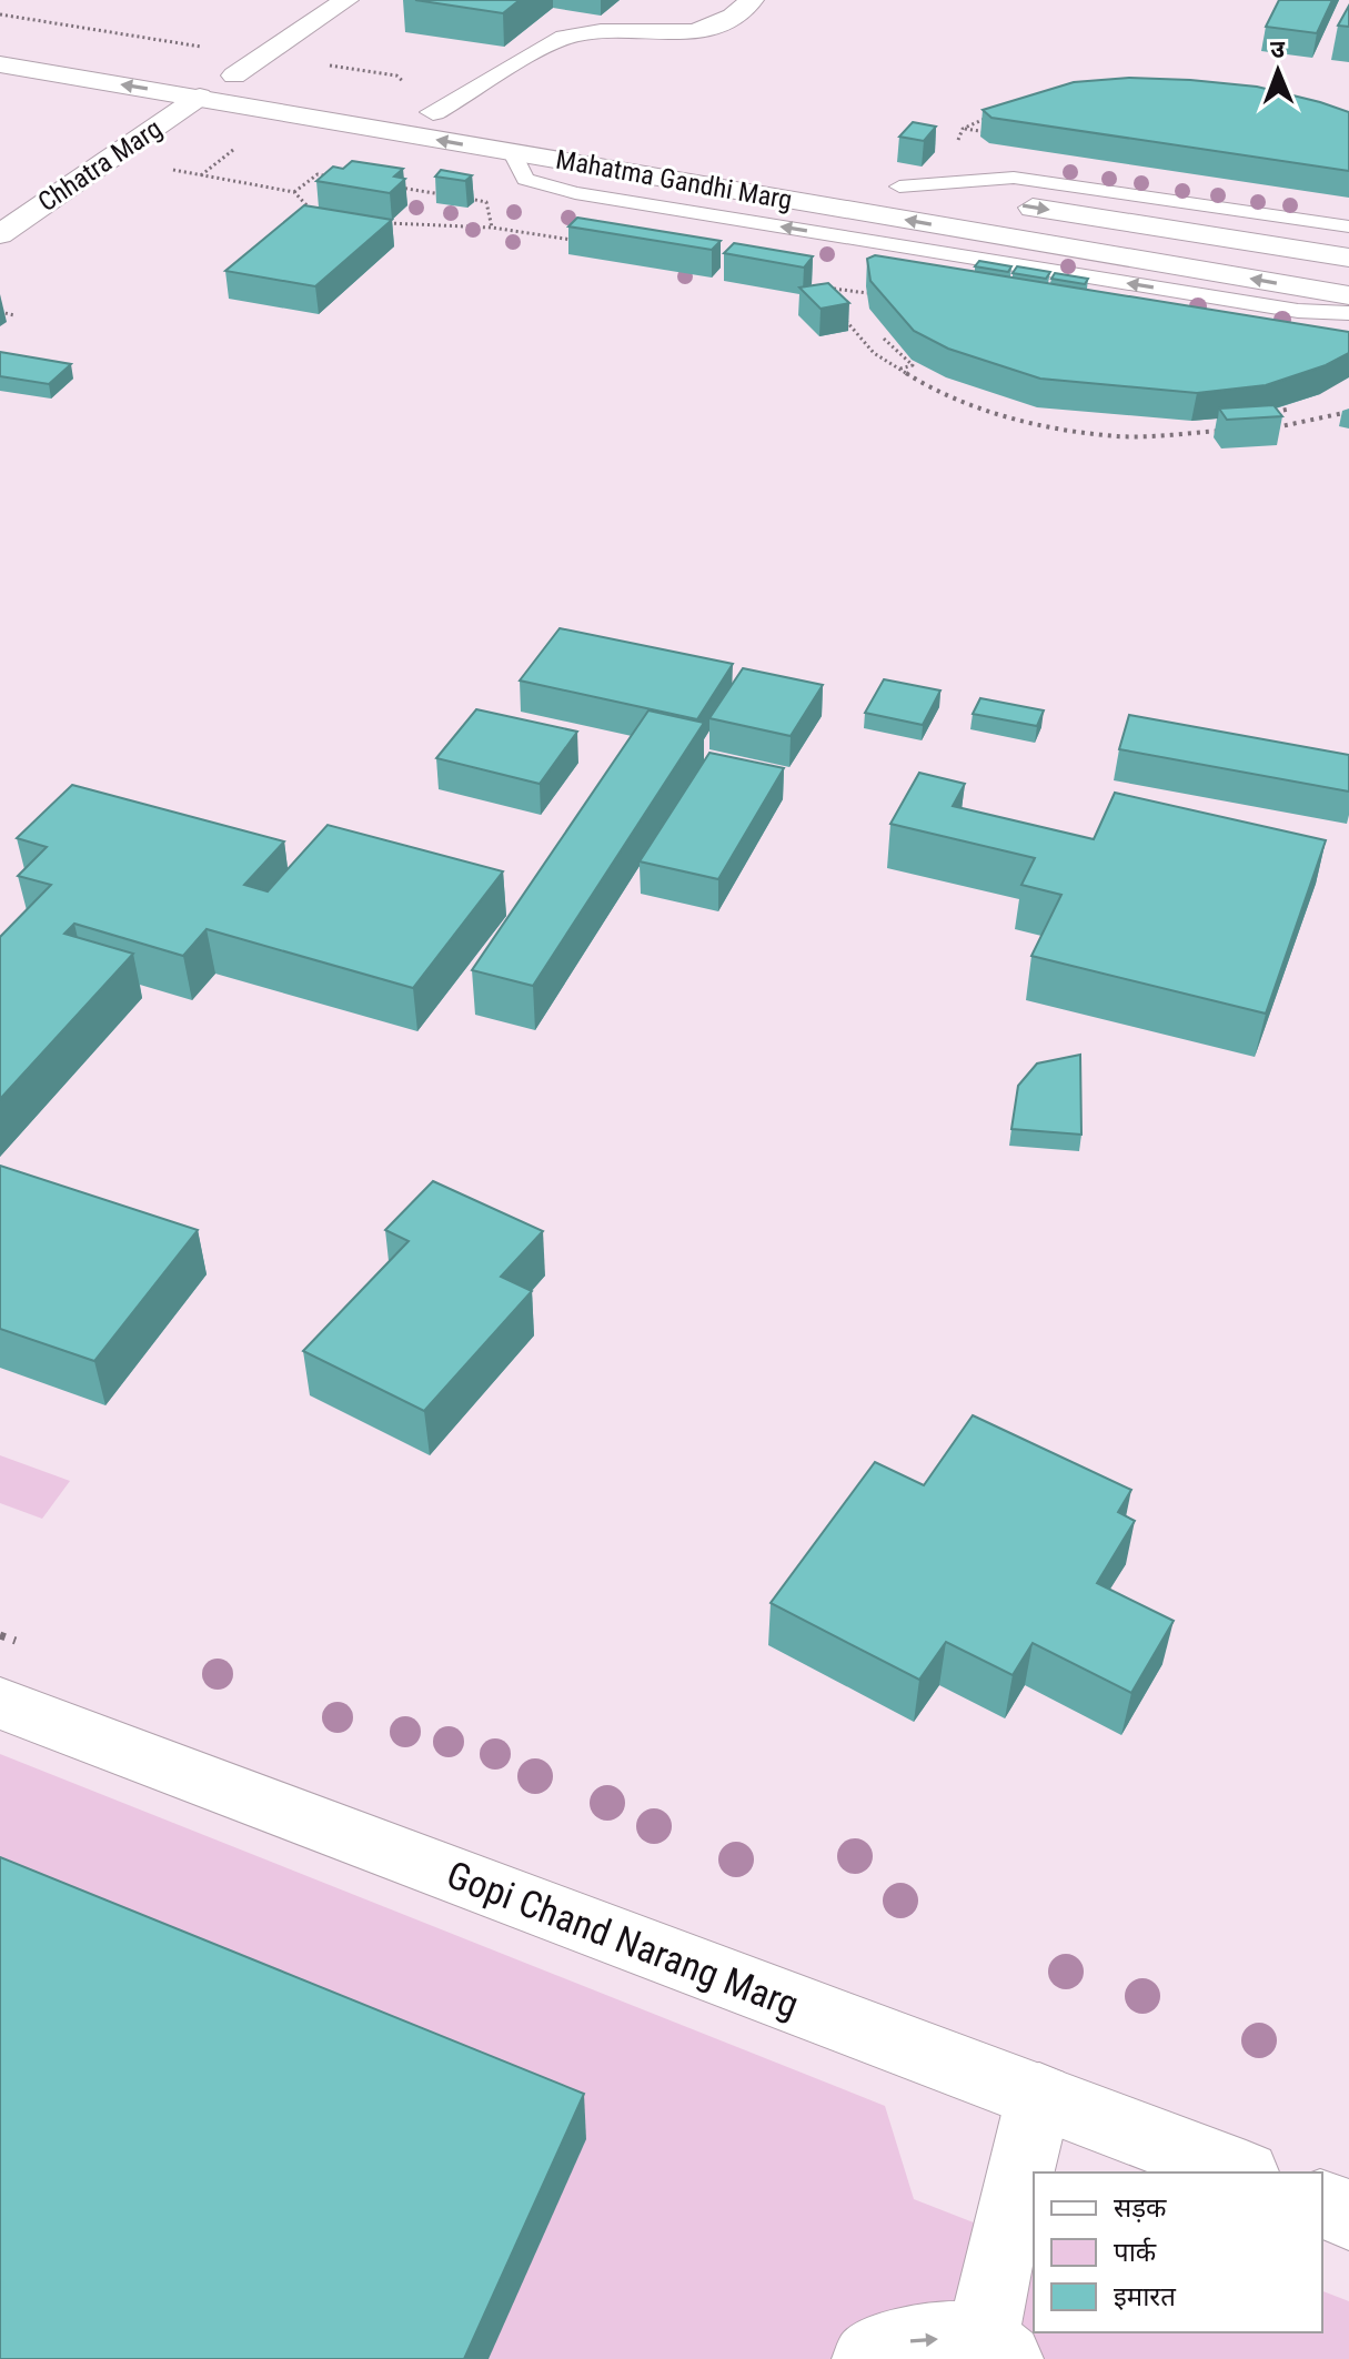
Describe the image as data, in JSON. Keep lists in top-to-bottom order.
{
  "streets": {
    "main road": ["Chhatra Marg", "Mahatma Gandhi Marg", "Gopi Chand Narang Marg"]
  },
  "crossings": [
    ["Chhatra Marg", "Mahatma Gandhi Marg"]
  ],
  "legend": ["सड़क", "पार्क", "इमारत"],
  "north": "top"
}
